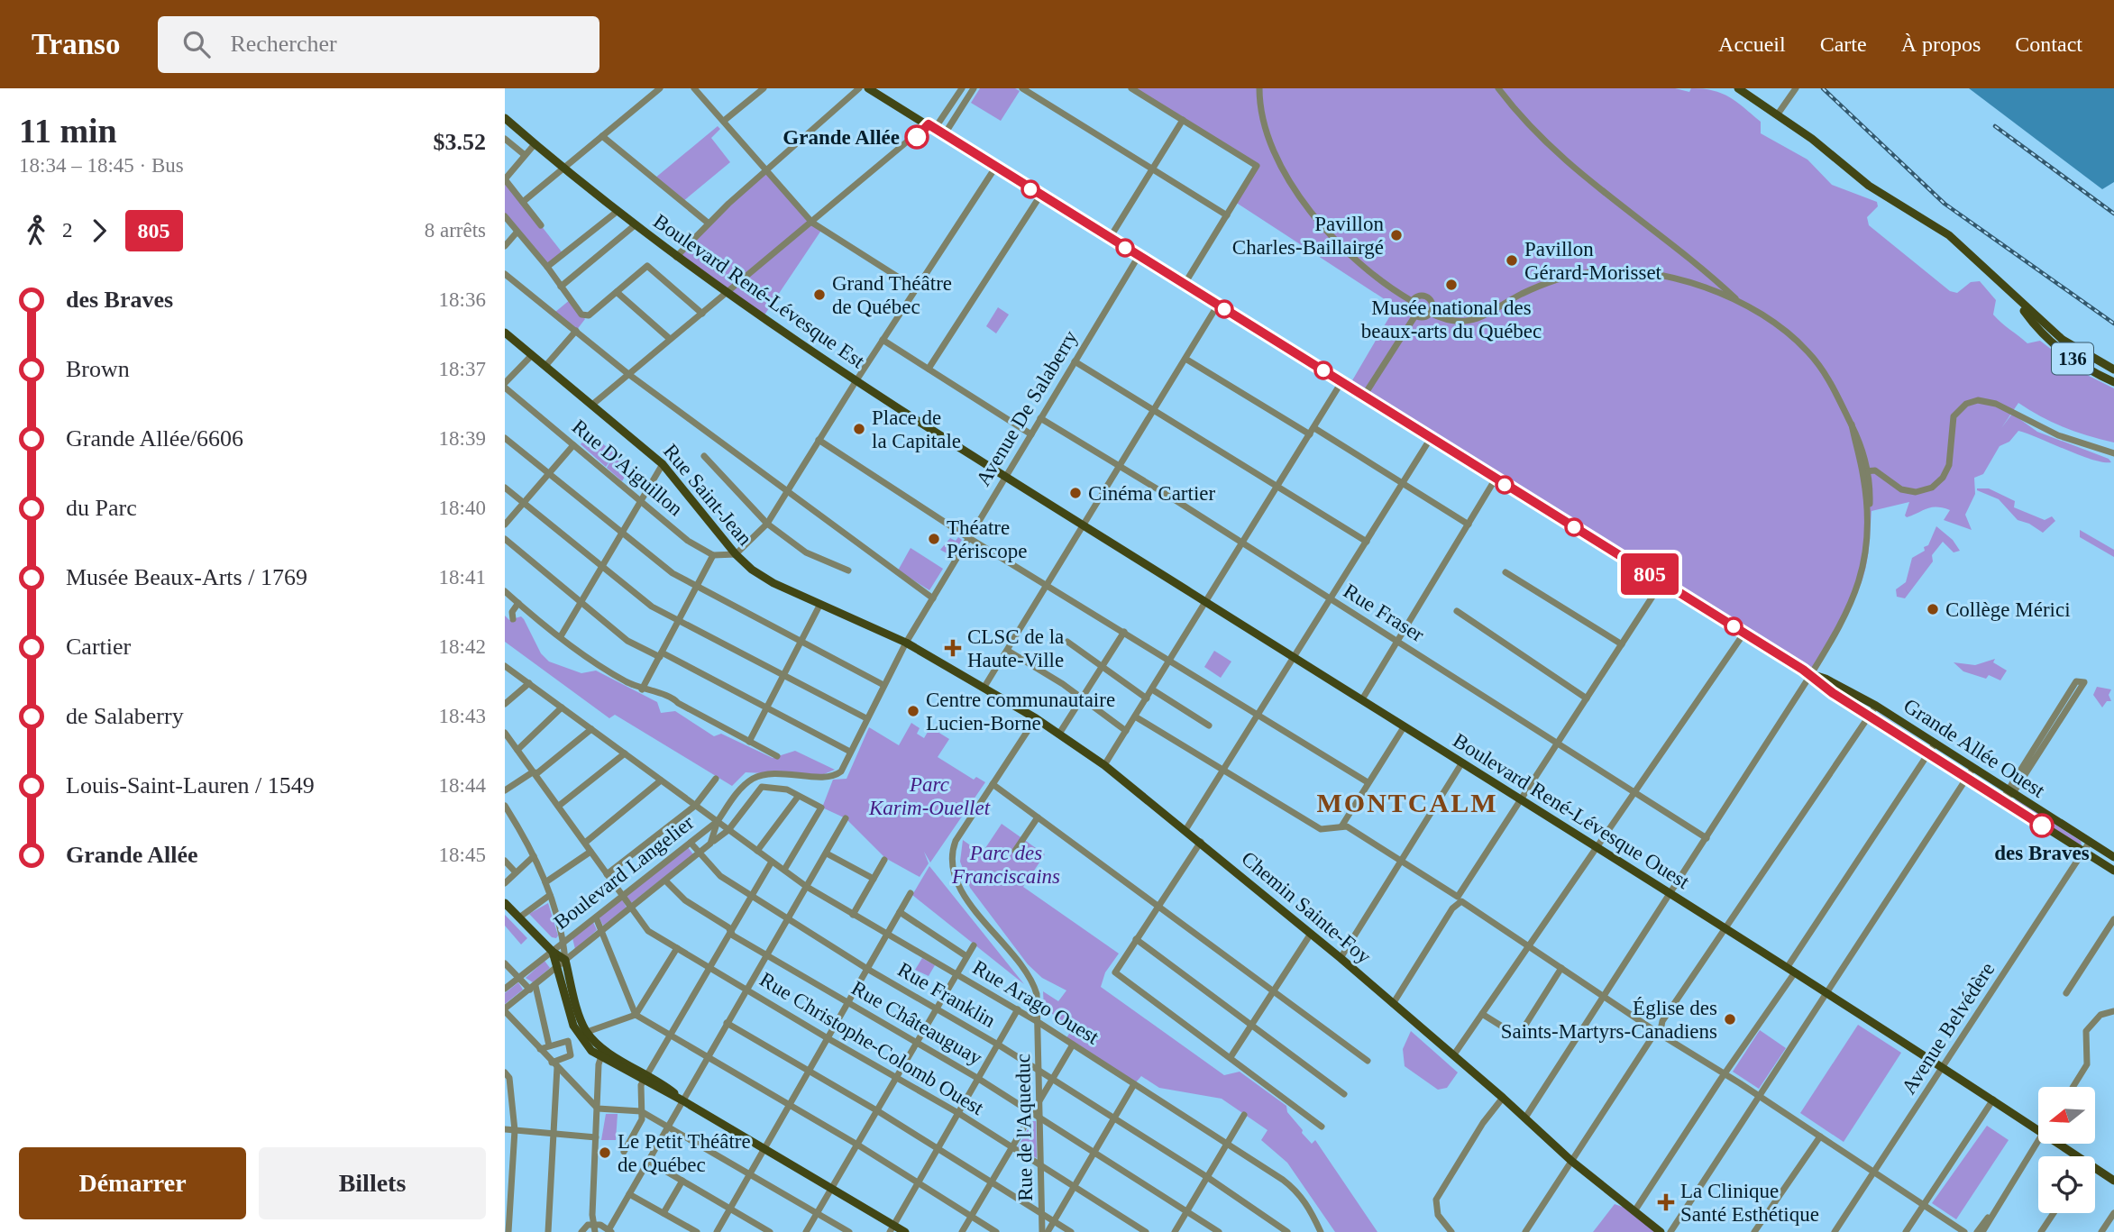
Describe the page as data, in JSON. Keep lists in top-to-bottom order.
{
  "streets": {
    "main road": [
      "Boulevard René-Lévesque Est",
      "136",
      "Rue Saint-Jean",
      "Grande Allée Ouest",
      "Boulevard René-Lévesque Ouest",
      "Chemin Sainte-Foy"
    ],
    "street": [
      "Avenue De Salaberry",
      "Rue D'Aiguillon",
      "Rue Fraser",
      "Boulevard Langelier",
      "Rue Franklin",
      "Rue Arago Ouest",
      "Rue Châteauguay",
      "Avenue Belvédère",
      "Rue Christophe-Colomb Ouest",
      "Rue de l'Aqueduc"
    ]
  },
  "crossings": [
    ["Boulevard René-Lévesque Est", "Avenue De Salaberry"],
    ["Boulevard René-Lévesque Est", "Boulevard René-Lévesque Ouest"],
    ["Avenue De Salaberry", "Rue Saint-Jean"],
    ["Avenue De Salaberry", "Rue Fraser"],
    ["Avenue De Salaberry", "Grande Allée Ouest"],
    ["Avenue De Salaberry", "Boulevard René-Lévesque Ouest"],
    ["Avenue De Salaberry", "Boulevard Langelier"],
    ["Avenue De Salaberry", "Chemin Sainte-Foy"],
    ["Avenue De Salaberry", "Rue Arago Ouest"],
    ["Rue D'Aiguillon", "Rue Saint-Jean"],
    ["Rue Saint-Jean", "Chemin Sainte-Foy"],
    ["Grande Allée Ouest", "Avenue Belvédère"],
    ["Boulevard René-Lévesque Ouest", "Avenue Belvédère"],
    ["Boulevard Langelier", "Rue Franklin"],
    ["Boulevard Langelier", "Rue Arago Ouest"],
    ["Boulevard Langelier", "Rue Châteauguay"],
    ["Boulevard Langelier", "Rue Christophe-Colomb Ouest"],
    ["Rue Franklin", "Rue de l'Aqueduc"],
    ["Rue Arago Ouest", "Rue de l'Aqueduc"],
    ["Rue Châteauguay", "Rue de l'Aqueduc"],
    ["Rue Christophe-Colomb Ouest", "Rue de l'Aqueduc"]
  ],
  "districts": ["MONTCALM"],
  "parks": ["Parc Karim-Ouellet", "Parc des Franciscains"],
  "places": {
    "other": [
      "Grande Allée",
      "Pavillon Charles-Baillairgé",
      "Pavillon Gérard-Morisset",
      "Musée national des beaux-arts du Québec",
      "Grand Théâtre de Québec",
      "Place de la Capitale",
      "Cinéma Cartier",
      "Théatre Périscope",
      "Collège Mérici",
      "Centre communautaire Lucien-Borne",
      "des Braves",
      "Église des Saints-Martyrs-Canadiens",
      "Le Petit Théâtre de Québec"
    ],
    "health": ["CLSC de la Haute-Ville", "La Clinique Santé Esthétique"]
  },
  "lines": ["bus line 805"],
  "north": "left",
  "page": {
    "header": "Transo",
    "search": "Rechercher",
    "nav": [
      "Accueil",
      "Carte",
      "À propos",
      "Contact"
    ],
    "heading": ["11 min", "18:34 – 18:45 · Bus", "$3.52"],
    "on_map": "805",
    "legs": ["2", "805", "8 arrêts"],
    "list": [
      {
        "name": "des Braves",
        "value": "18:36"
      },
      {
        "name": "Brown",
        "value": "18:37"
      },
      {
        "name": "Grande Allée/6606",
        "value": "18:39"
      },
      {
        "name": "du Parc",
        "value": "18:40"
      },
      {
        "name": "Musée Beaux-Arts / 1769",
        "value": "18:41"
      },
      {
        "name": "Cartier",
        "value": "18:42"
      },
      {
        "name": "de Salaberry",
        "value": "18:43"
      },
      {
        "name": "Louis-Saint-Lauren / 1549",
        "value": "18:44"
      },
      {
        "name": "Grande Allée",
        "value": "18:45"
      }
    ],
    "buttons": ["Démarrer", "Billets"]
  }
}
